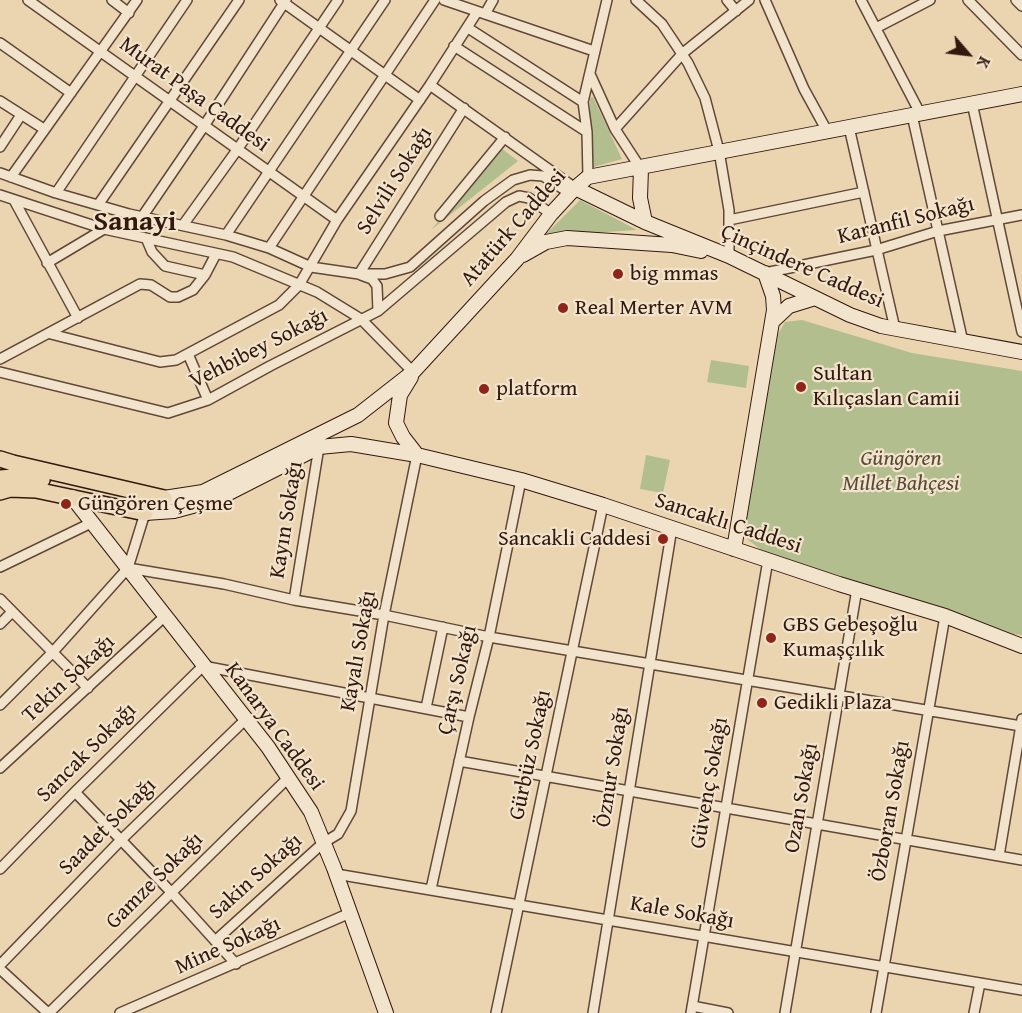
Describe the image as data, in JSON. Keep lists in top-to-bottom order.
{
  "streets": {
    "main road": [
      "Atatürk Caddesi",
      "Çinçindere Caddesi",
      "Sancaklı Caddesi",
      "Kanarya Caddesi"
    ],
    "street": [
      "Murat Paşa Caddesi",
      "Selvili Sokağı",
      "Karanfil Sokağı",
      "Vehbibey Sokağı",
      "Kayın Sokağı",
      "Kayalı Sokağı",
      "Tekin Sokağı",
      "Çarşı Sokağı",
      "Sancak Sokağı",
      "Gürbüz Sokağı",
      "Öznur Sokağı",
      "Güvenç Sokağı",
      "Ozan Sokağı",
      "Özboran Sokağı",
      "Saadet Sokağı",
      "Sakin Sokağı",
      "Gamze Sokağı",
      "Kale Sokağı",
      "Mine Sokağı"
    ]
  },
  "crossings": [
    ["Karanfil Sokağı", "Çinçindere Caddesi"],
    ["Atatürk Caddesi", "Çinçindere Caddesi"],
    ["Atatürk Caddesi", "Vehbibey Sokağı"],
    ["Kayın Sokağı", "Sancaklı Caddesi"],
    ["Sancaklı Caddesi", "Kayalı Sokağı"],
    ["Sancaklı Caddesi", "Çarşı Sokağı"],
    ["Sancaklı Caddesi", "Gürbüz Sokağı"],
    ["Sancaklı Caddesi", "Öznur Sokağı"],
    ["Sancaklı Caddesi", "Güvenç Sokağı"],
    ["Sancaklı Caddesi", "Ozan Sokağı"],
    ["Sancaklı Caddesi", "Özboran Sokağı"],
    ["Kayalı Sokağı", "Kanarya Caddesi"],
    ["Kayalı Sokağı", "Sakin Sokağı"],
    ["Tekin Sokağı", "Kanarya Caddesi"],
    ["Çarşı Sokağı", "Kale Sokağı"],
    ["Kanarya Caddesi", "Sancak Sokağı"],
    ["Kanarya Caddesi", "Saadet Sokağı"],
    ["Kanarya Caddesi", "Sakin Sokağı"],
    ["Kanarya Caddesi", "Gamze Sokağı"],
    ["Kanarya Caddesi", "Kale Sokağı"],
    ["Kanarya Caddesi", "Mine Sokağı"],
    ["Gürbüz Sokağı", "Kale Sokağı"],
    ["Öznur Sokağı", "Kale Sokağı"],
    ["Güvenç Sokağı", "Kale Sokağı"],
    ["Ozan Sokağı", "Kale Sokağı"],
    ["Özboran Sokağı", "Kale Sokağı"]
  ],
  "districts": ["Sanayi"],
  "parks": ["Güngören Millet Bahçesi"],
  "places": [
    "big mmas",
    "Real Merter AVM",
    "Sultan Kılıçaslan Camii",
    "platform",
    "Güngören Çeşme",
    "Sancakli Caddesi",
    "GBS Gebeşoğlu Kumaşçılık",
    "Gedikli Plaza"
  ],
  "north": "bottom right"
}
